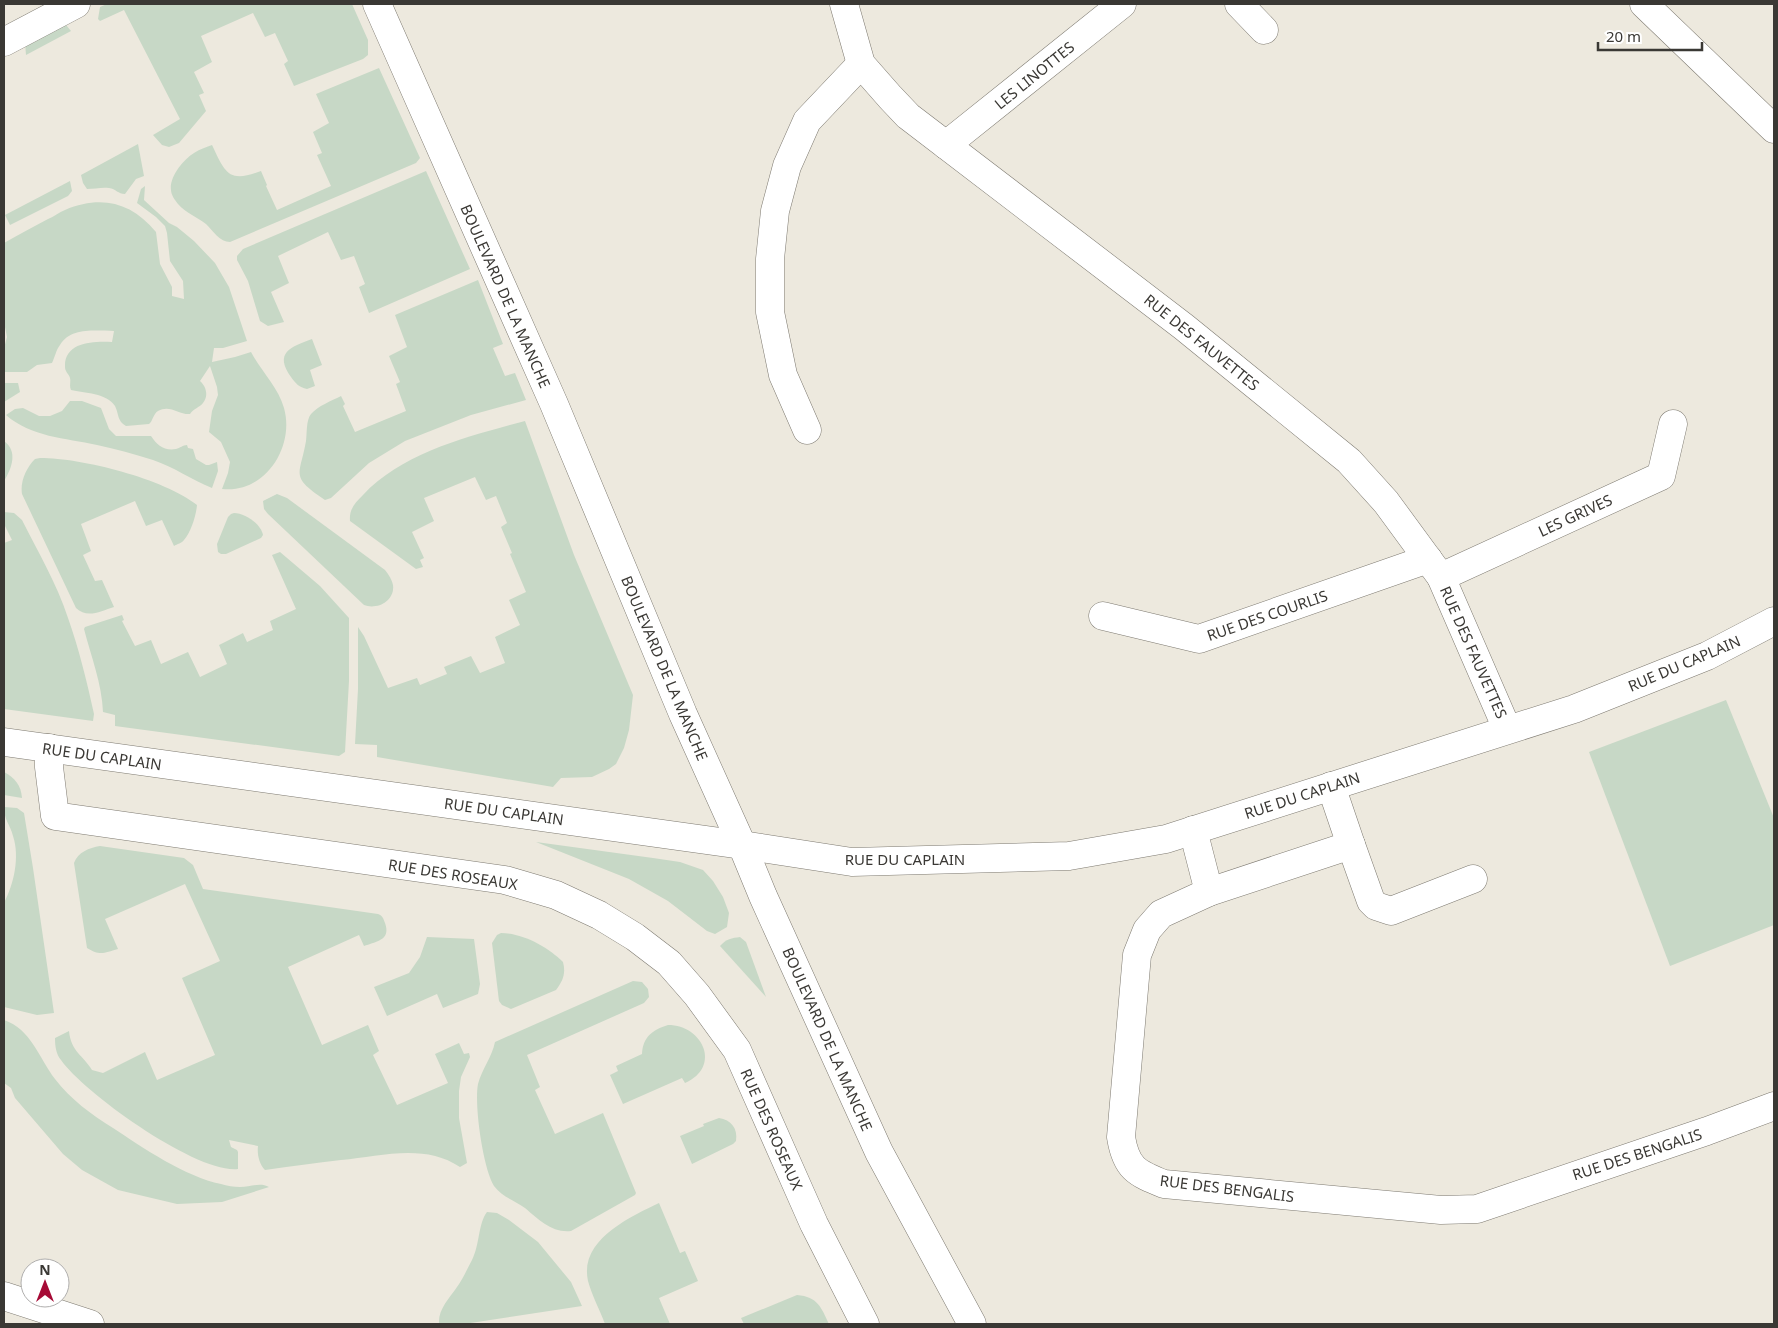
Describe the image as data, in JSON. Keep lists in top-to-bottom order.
{
  "streets": {
    "street": [
      "LES LINOTTES",
      "BOULEVARD DE LA MANCHE",
      "RUE DES FAUVETTES",
      "LES GRIVES",
      "RUE DES COURLIS",
      "RUE DU CAPLAIN",
      "RUE DES ROSEAUX",
      "RUE DES BENGALIS"
    ]
  },
  "crossings": [
    ["LES LINOTTES", "RUE DES FAUVETTES"],
    ["BOULEVARD DE LA MANCHE", "RUE DU CAPLAIN"],
    ["RUE DES FAUVETTES", "LES GRIVES"],
    ["RUE DES FAUVETTES", "RUE DES COURLIS"],
    ["RUE DES FAUVETTES", "RUE DU CAPLAIN"],
    ["LES GRIVES", "RUE DES COURLIS"],
    ["RUE DU CAPLAIN", "RUE DES ROSEAUX"]
  ],
  "scale_bar": "20 m",
  "north": "top"
}
